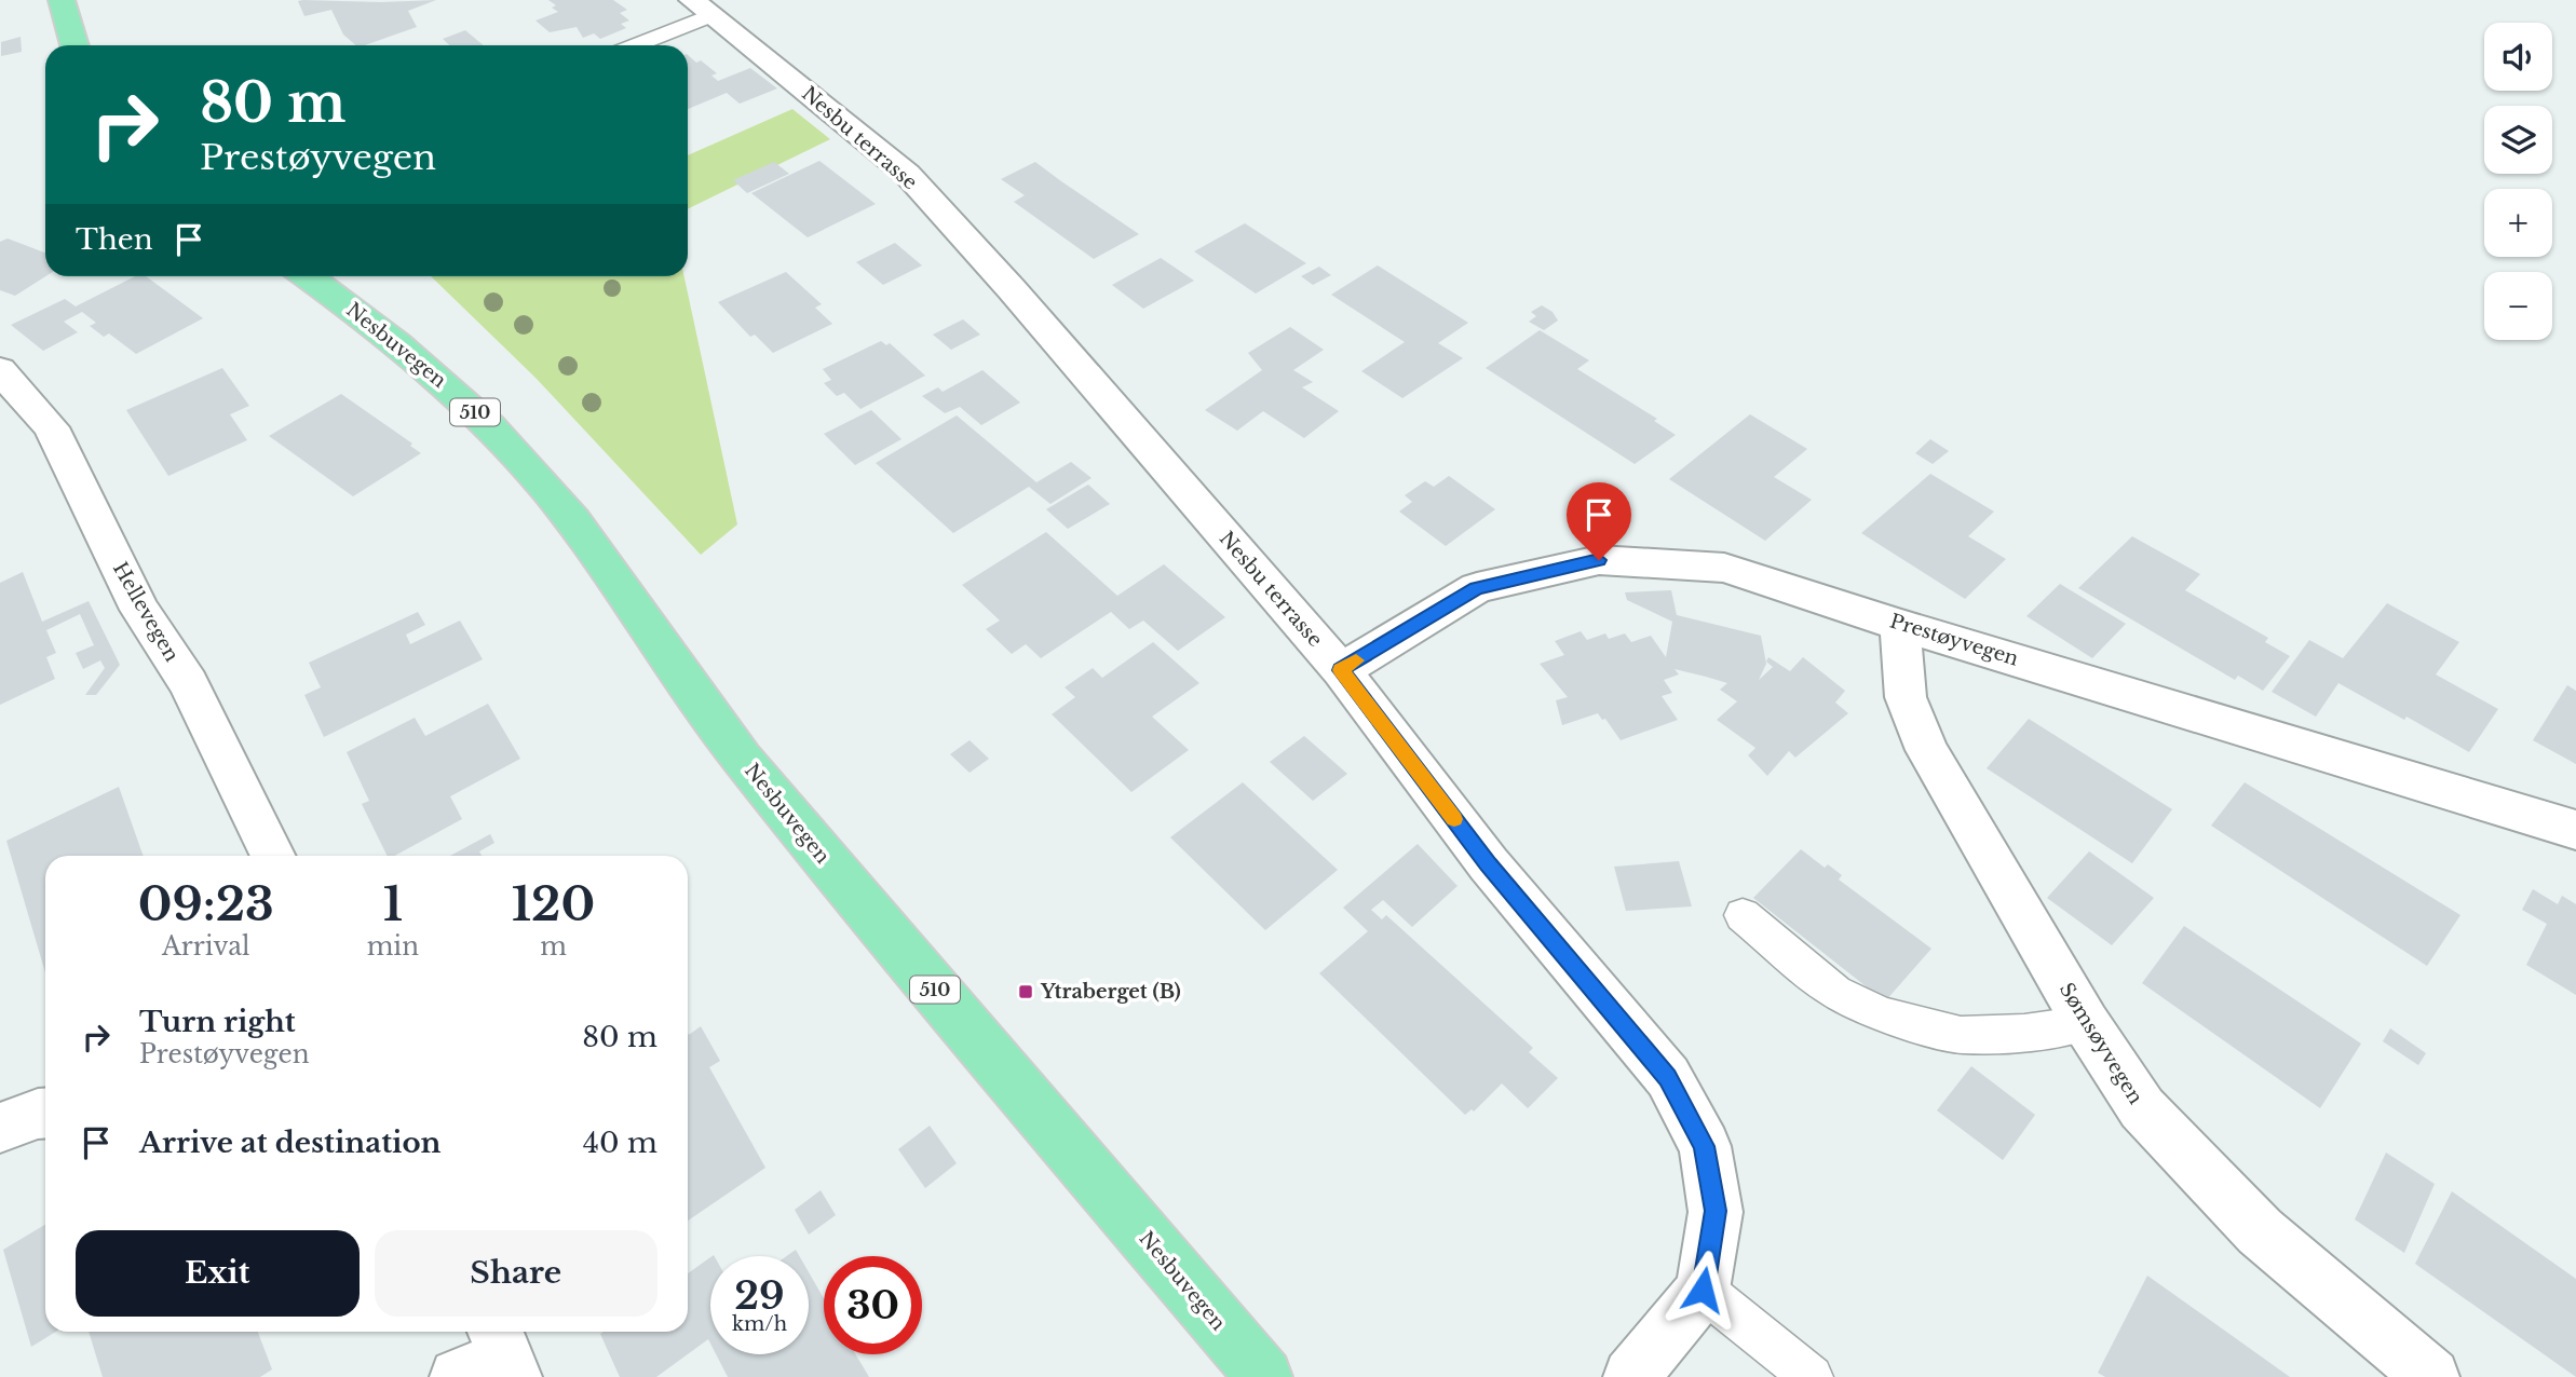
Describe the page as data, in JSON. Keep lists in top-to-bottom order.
{
  "streets": {
    "main road": ["Nesbuvegen", "510"],
    "street": [
      "Nesbu terrasse",
      "Hellevegen",
      "Prestøyvegen",
      "Sømsøyvegen"
    ]
  },
  "crossings": [
    ["Nesbu terrasse", "Prestøyvegen"],
    ["Prestøyvegen", "Sømsøyvegen"]
  ],
  "places": {
    "transit": ["Ytraberget (B)"]
  },
  "page": {
    "map_buttons": ["+", "−"],
    "turn": ["80 m", "Prestøyvegen"],
    "then": "Then",
    "eta": [
      "09:23",
      "Arrival",
      "1",
      "min",
      "120",
      "m"
    ],
    "list": [
      {
        "name": "Turn right",
        "note": "Prestøyvegen",
        "value": "80 m"
      },
      {
        "name": "Arrive at destination",
        "value": "40 m"
      }
    ],
    "buttons": ["Exit", "Share"],
    "speed": "29 km/h",
    "limit": "30"
  }
}
